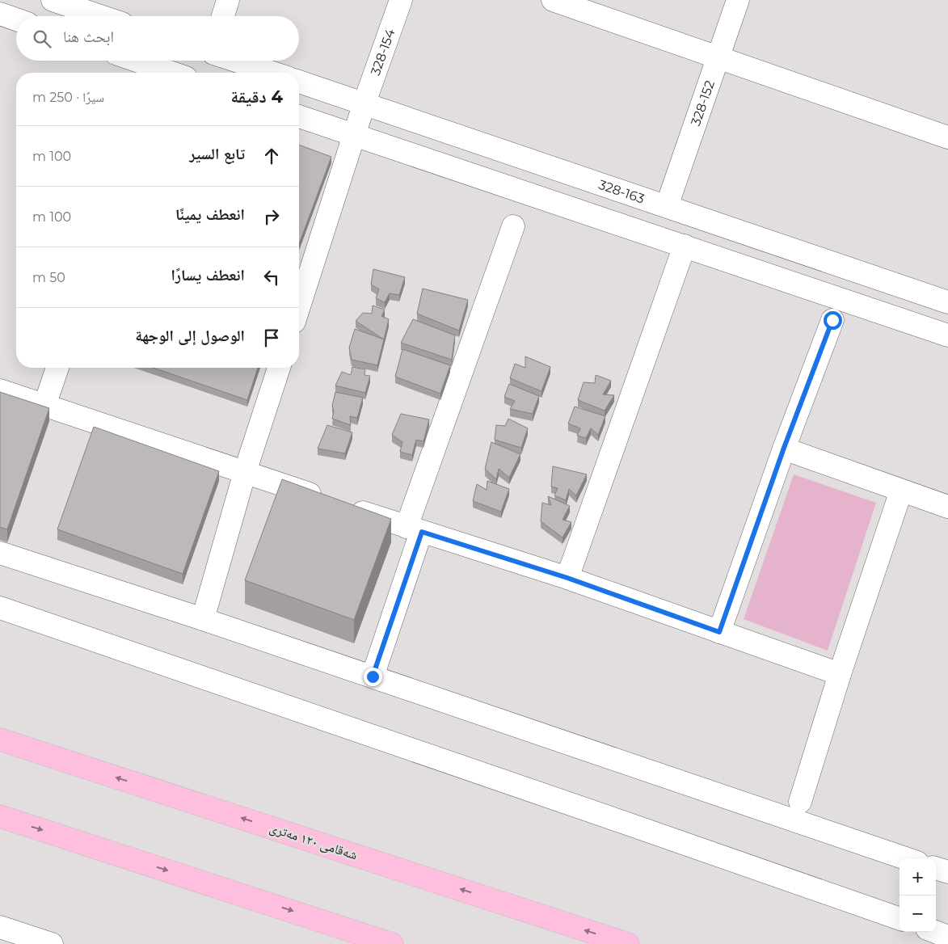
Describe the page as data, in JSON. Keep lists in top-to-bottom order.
{
  "streets": {
    "highway": ["شەقامی ١٢٠ مەتری"],
    "street": ["328-154", "328-152", "328-163"]
  },
  "crossings": [
    ["328-154", "328-163"],
    ["328-152", "328-163"]
  ],
  "page": {
    "search": "ابحث هنا",
    "heading": ["4 دقيقة", "سيرًا · 250 m"],
    "list": [
      ["تابع السير", "100 m"],
      ["انعطف يمينًا", "100 m"],
      ["انعطف يسارًا", "50 m"],
      "الوصول إلى الوجهة"
    ],
    "map_buttons": ["+", "−"]
  }
}
